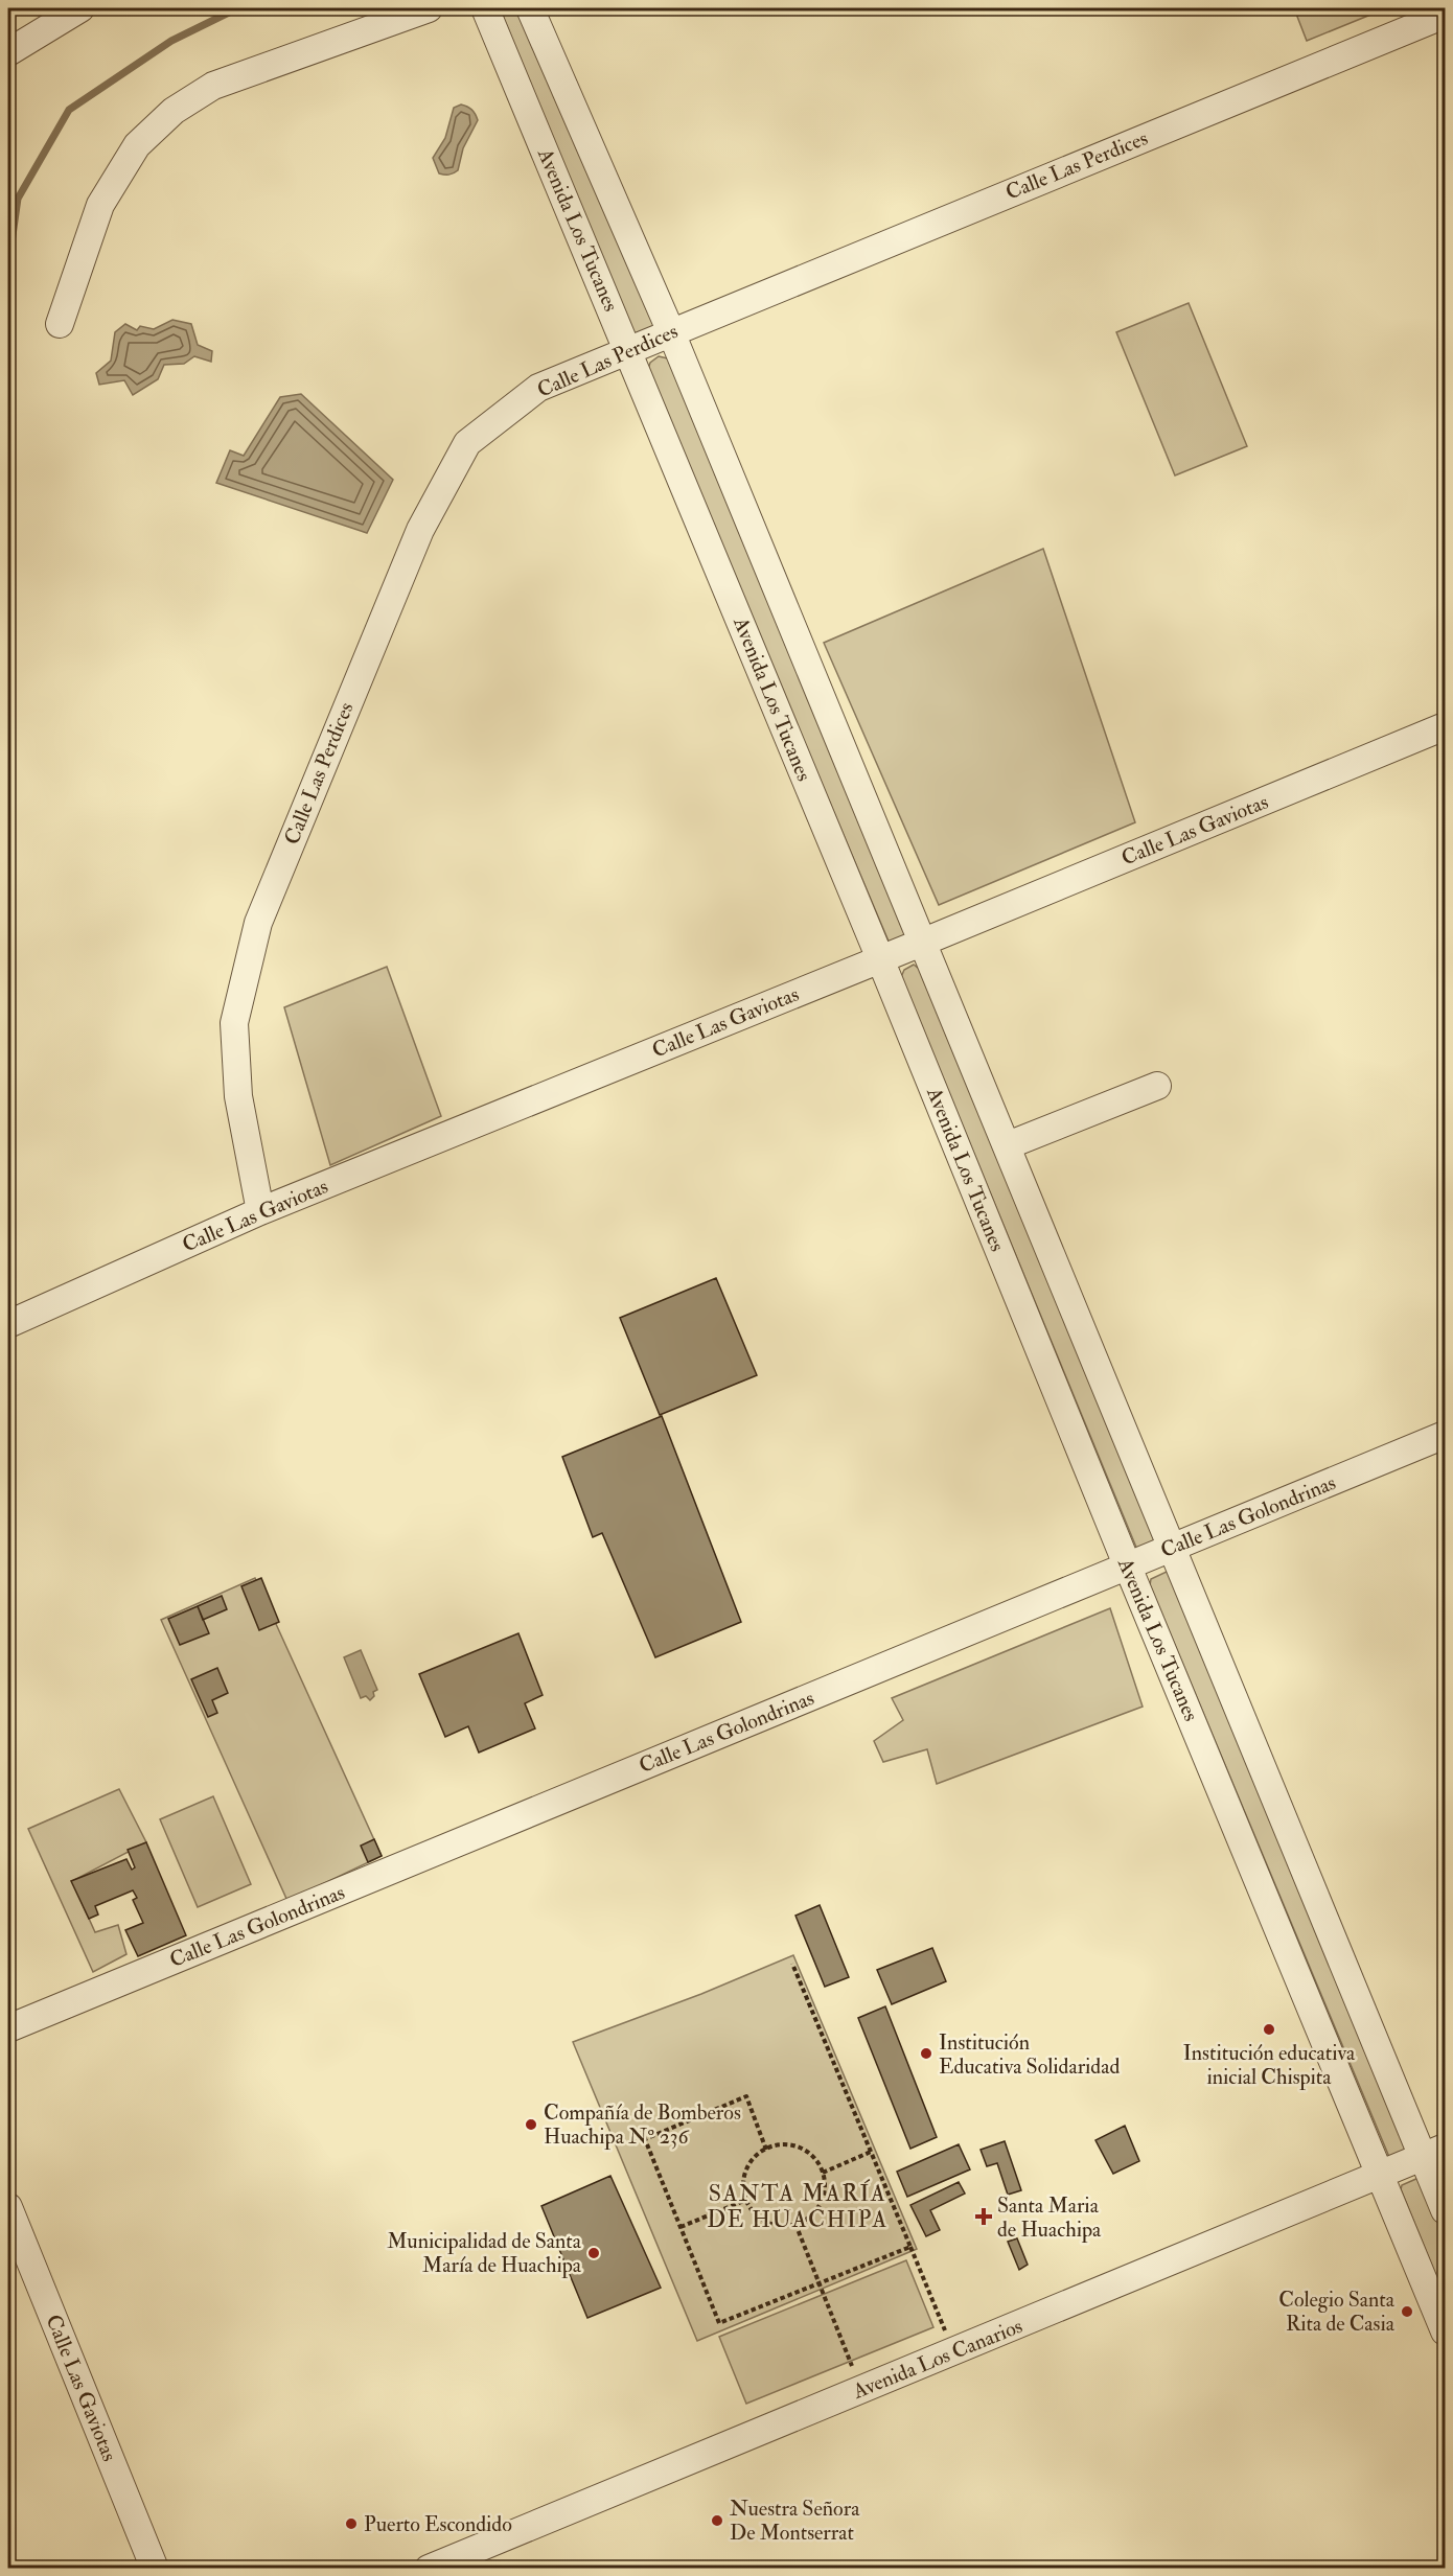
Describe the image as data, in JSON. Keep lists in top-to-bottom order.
{
  "streets": {
    "street": [
      "Calle Las Perdices",
      "Avenida Los Tucanes",
      "Calle Las Gaviotas",
      "Calle Las Golondrinas",
      "Avenida Los Canarios"
    ]
  },
  "crossings": [
    ["Calle Las Perdices", "Avenida Los Tucanes"],
    ["Calle Las Perdices", "Calle Las Gaviotas"],
    ["Avenida Los Tucanes", "Calle Las Gaviotas"],
    ["Avenida Los Tucanes", "Calle Las Golondrinas"],
    ["Avenida Los Tucanes", "Avenida Los Canarios"]
  ],
  "districts": ["SANTA MARÍA DE HUACHIPA"],
  "places": {
    "other": [
      "Institución educativa inicial Chispita",
      "Institución Educativa Solidaridad",
      "Compañía de Bomberos Huachipa Nº 236",
      "Municipalidad de Santa María de Huachipa",
      "Colegio Santa Rita de Casia",
      "Nuestra Señora De Montserrat",
      "Puerto Escondido"
    ],
    "health": ["Santa Maria de Huachipa"]
  }
}
